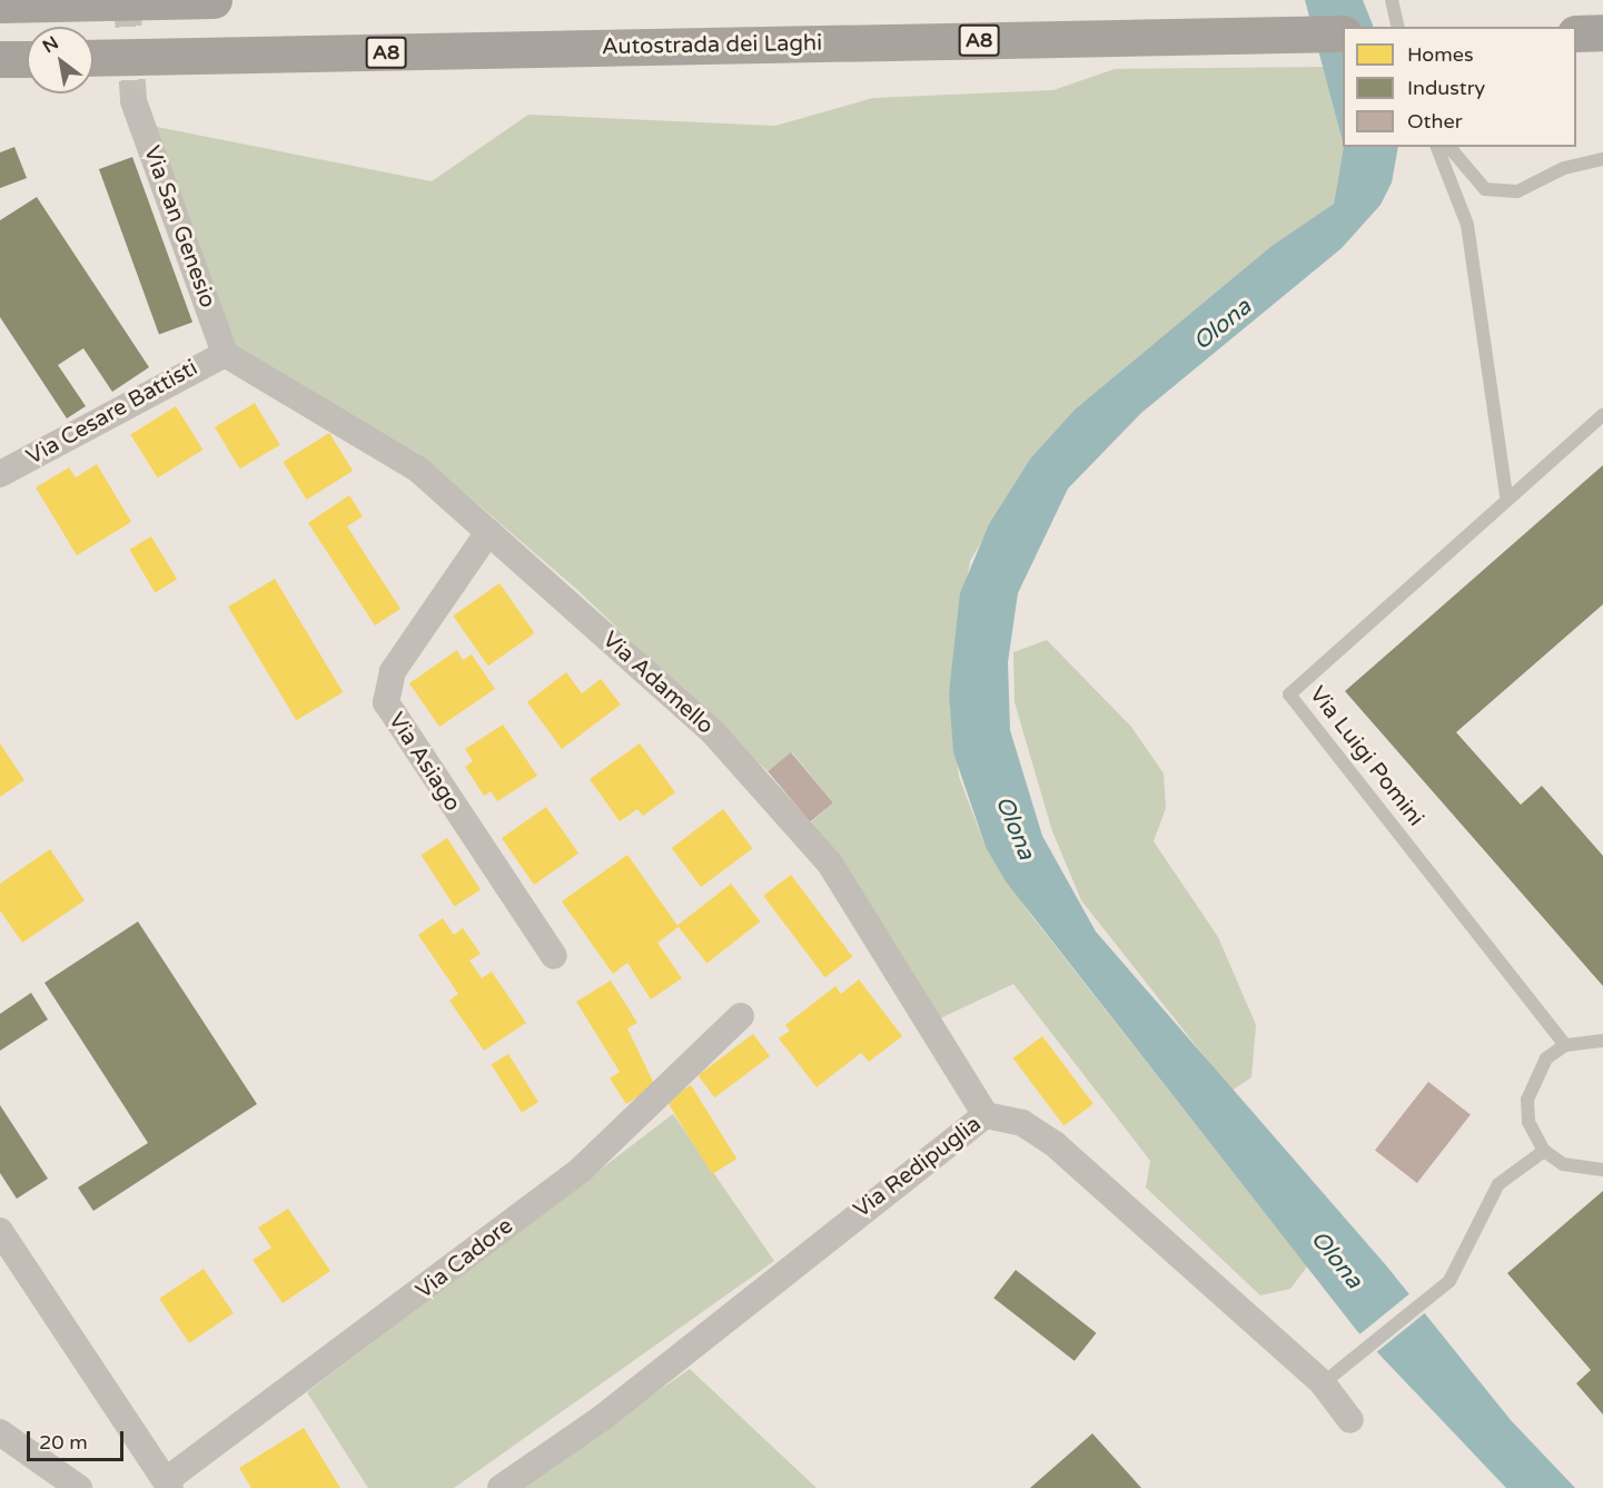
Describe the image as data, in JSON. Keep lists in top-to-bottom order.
{
  "streets": {
    "highway": ["A8", "Autostrada dei Laghi"],
    "street": [
      "Via San Genesio",
      "Via Cesare Battisti",
      "Via Adamello",
      "Via Asiago",
      "Via Redipuglia",
      "Via Cadore"
    ],
    "lane": ["Via Luigi Pomini"]
  },
  "crossings": [
    ["Via San Genesio", "Via Cesare Battisti"],
    ["Via San Genesio", "Via Adamello"],
    ["Via Cesare Battisti", "Via Adamello"],
    ["Via Adamello", "Via Asiago"],
    ["Via Adamello", "Via Redipuglia"]
  ],
  "water": ["Olona"],
  "legend": ["Homes", "Industry", "Other"],
  "scale_bar": "20 m",
  "north": "top left"
}
